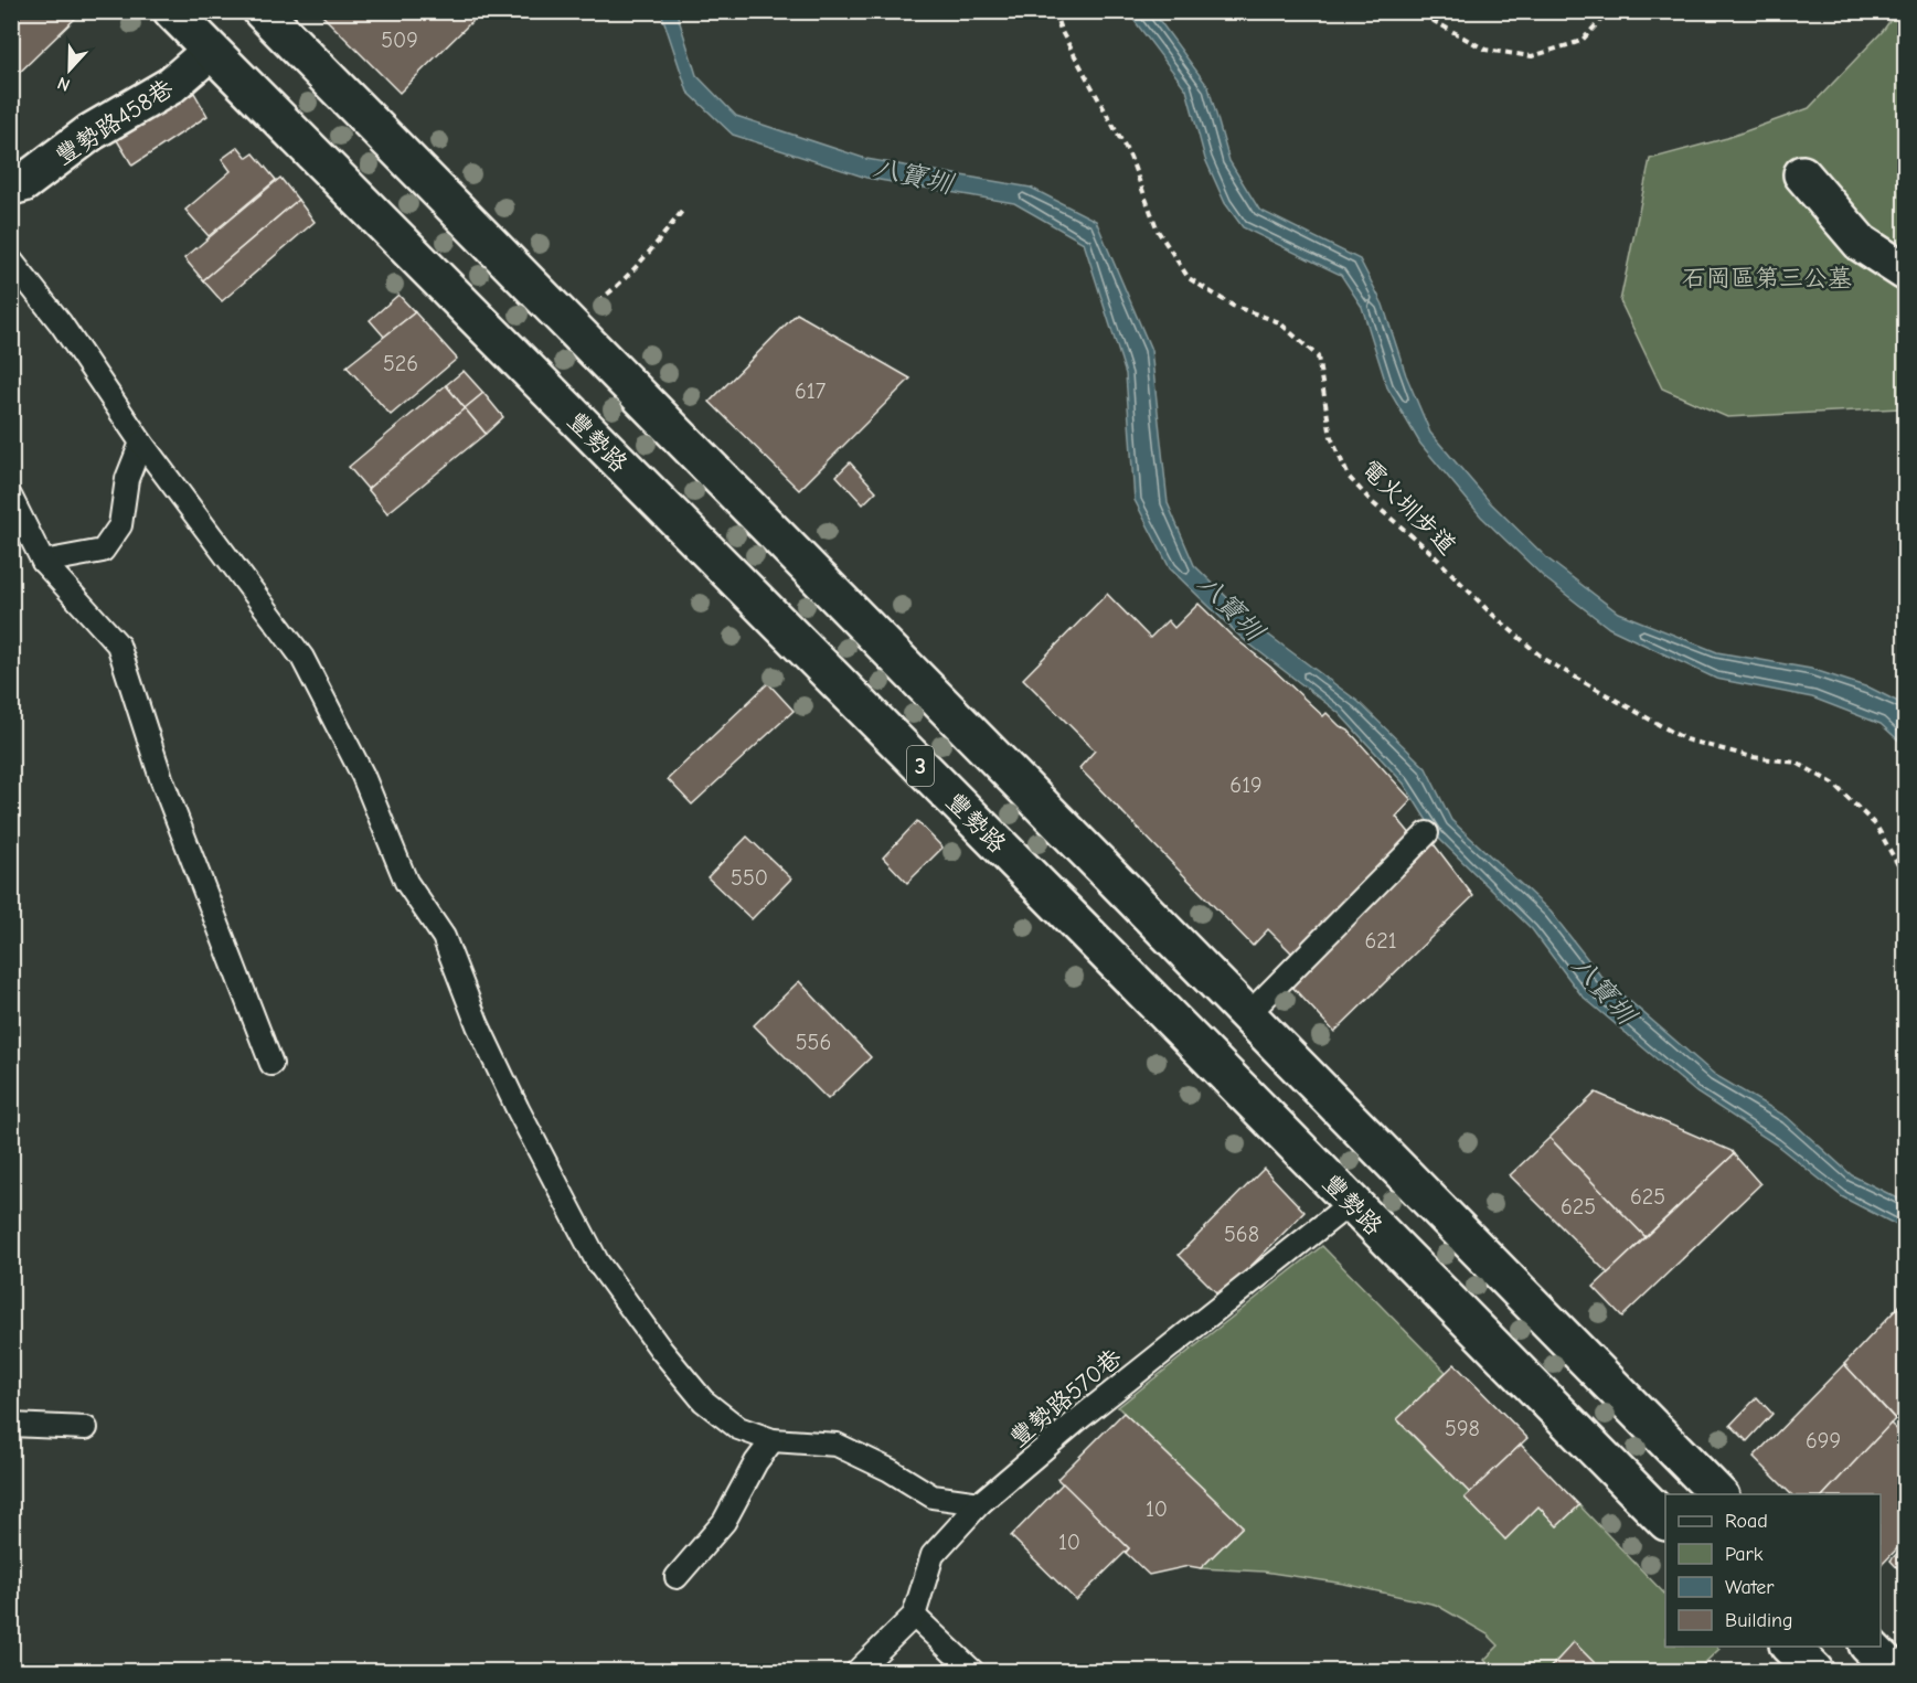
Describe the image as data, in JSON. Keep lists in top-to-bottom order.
{
  "streets": {
    "main road": ["豐勢路458巷", "豐勢路", "3"],
    "lane": ["豐勢路570巷"],
    "path": ["電火圳步道"]
  },
  "crossings": [
    ["豐勢路458巷", "豐勢路"],
    ["豐勢路", "豐勢路570巷"]
  ],
  "water": ["八寶圳"],
  "parks": ["石岡區第三公墓"],
  "house_numbers": [
    "509",
    "526",
    "617",
    "619",
    "550",
    "621",
    "556",
    "625",
    "625",
    "568",
    "598",
    "699",
    "10",
    "10"
  ],
  "legend": [
    "Road",
    "Park",
    "Water",
    "Building"
  ],
  "north": "bottom"
}
